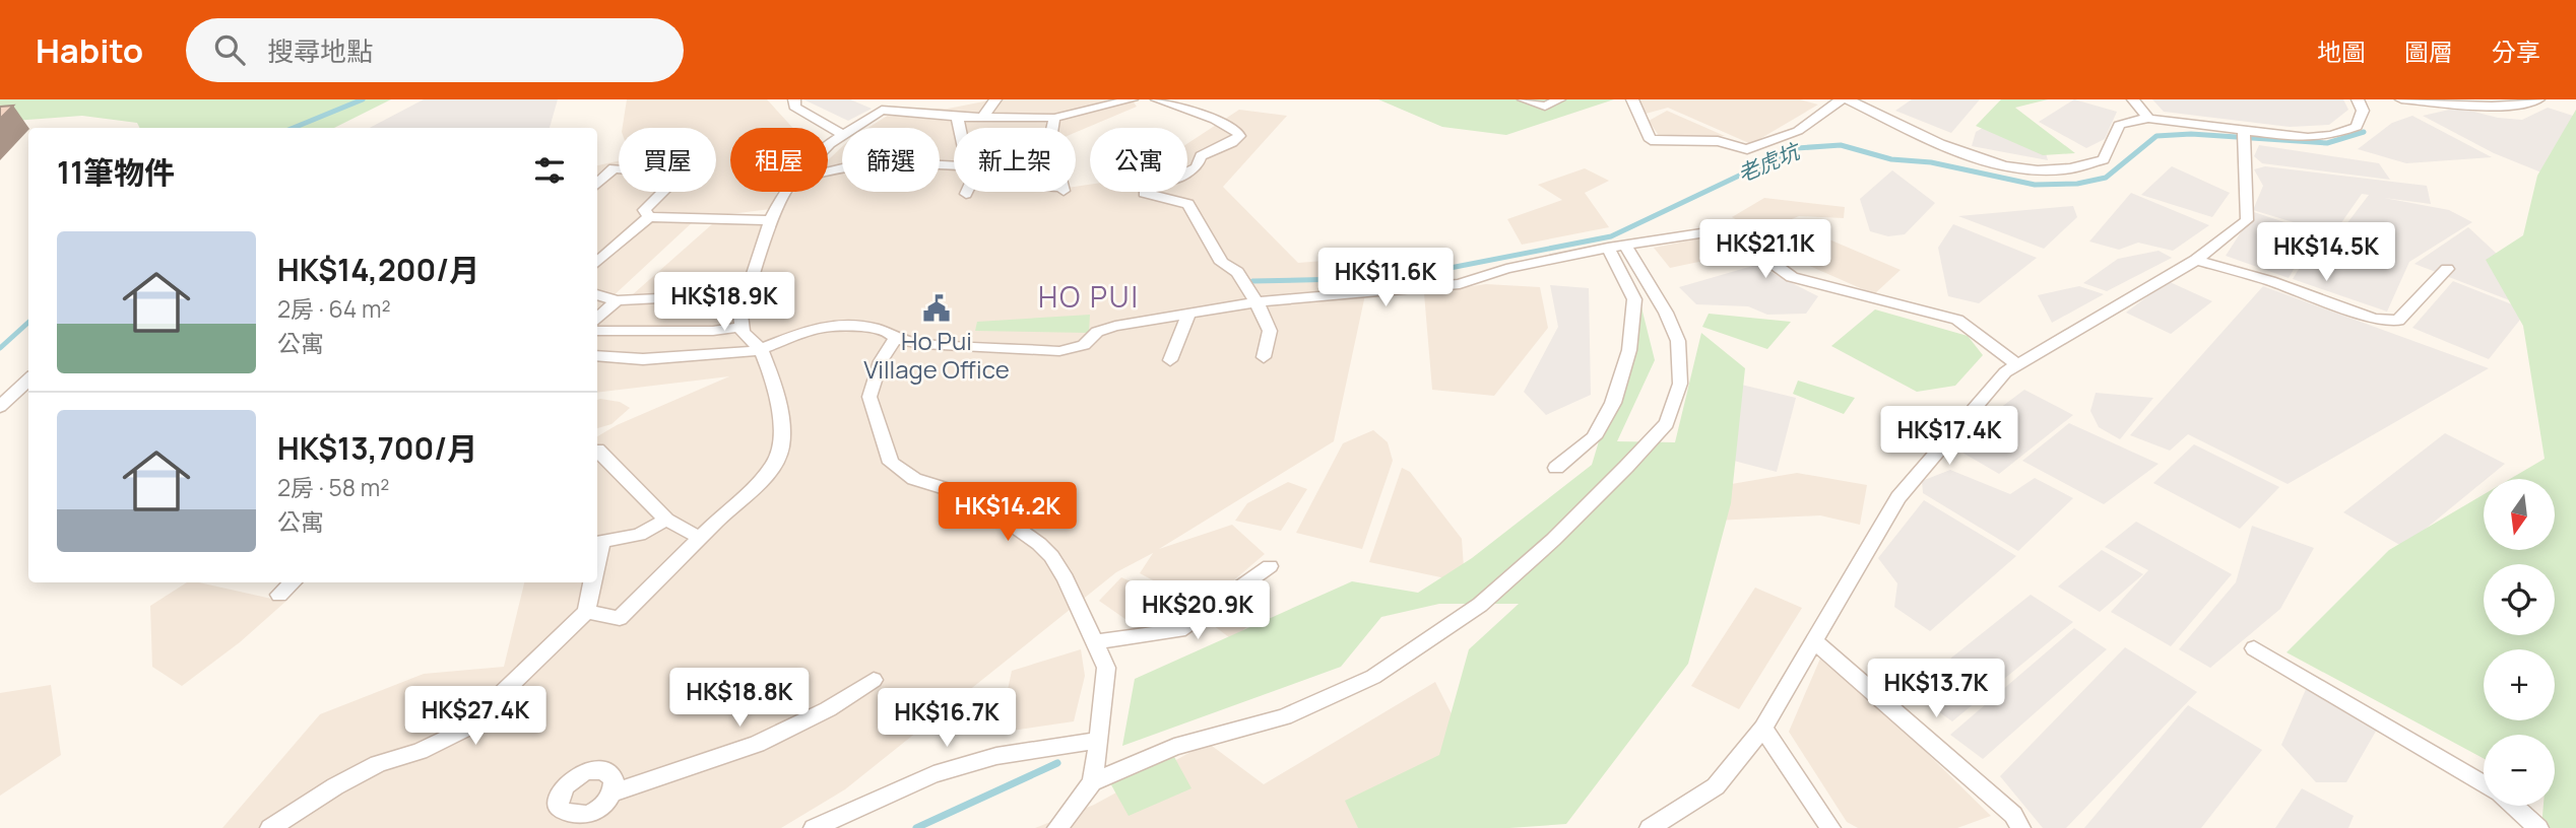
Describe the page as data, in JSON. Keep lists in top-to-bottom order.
{
  "districts": ["HO PUI"],
  "water": ["老虎坑"],
  "places": {
    "public building": ["Ho Pui Village Office"]
  },
  "north": "bottom",
  "page": {
    "header": "Habito",
    "search": "搜尋地點",
    "nav": ["地圖", "圖層", "分享"],
    "chip": [
      "買屋",
      "租屋",
      "篩選",
      "新上架",
      "公寓"
    ],
    "heading": "11筆物件",
    "list": [
      {
        "name": "HK$14,200/月",
        "note": "2房 · 64 m² · 公寓"
      },
      {
        "name": "HK$13,700/月",
        "note": "2房 · 58 m² · 公寓"
      }
    ],
    "price": [
      "HK$21.1K",
      "HK$14.5K",
      "HK$11.6K",
      "HK$18.9K",
      "HK$17.4K",
      "HK$14.2K",
      "HK$20.9K",
      "HK$13.7K",
      "HK$18.8K",
      "HK$27.4K",
      "HK$16.7K"
    ],
    "map_buttons": ["+", "−"]
  }
}
